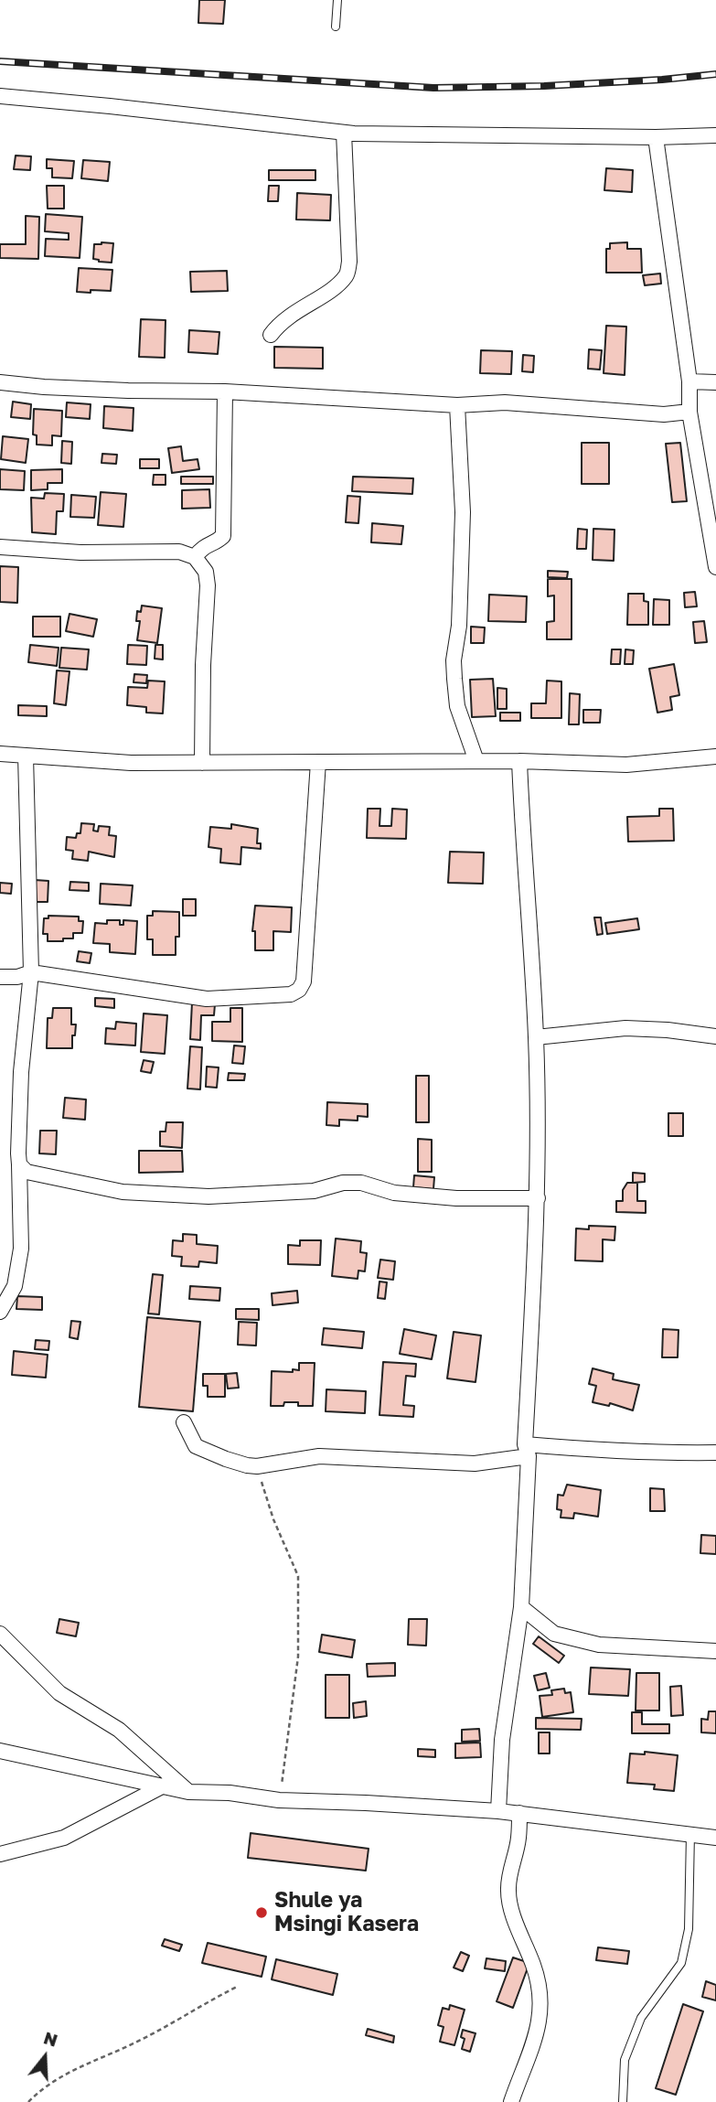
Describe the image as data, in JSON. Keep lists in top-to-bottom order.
{
  "places": ["Shule ya Msingi Kasera"],
  "north": "top"
}
